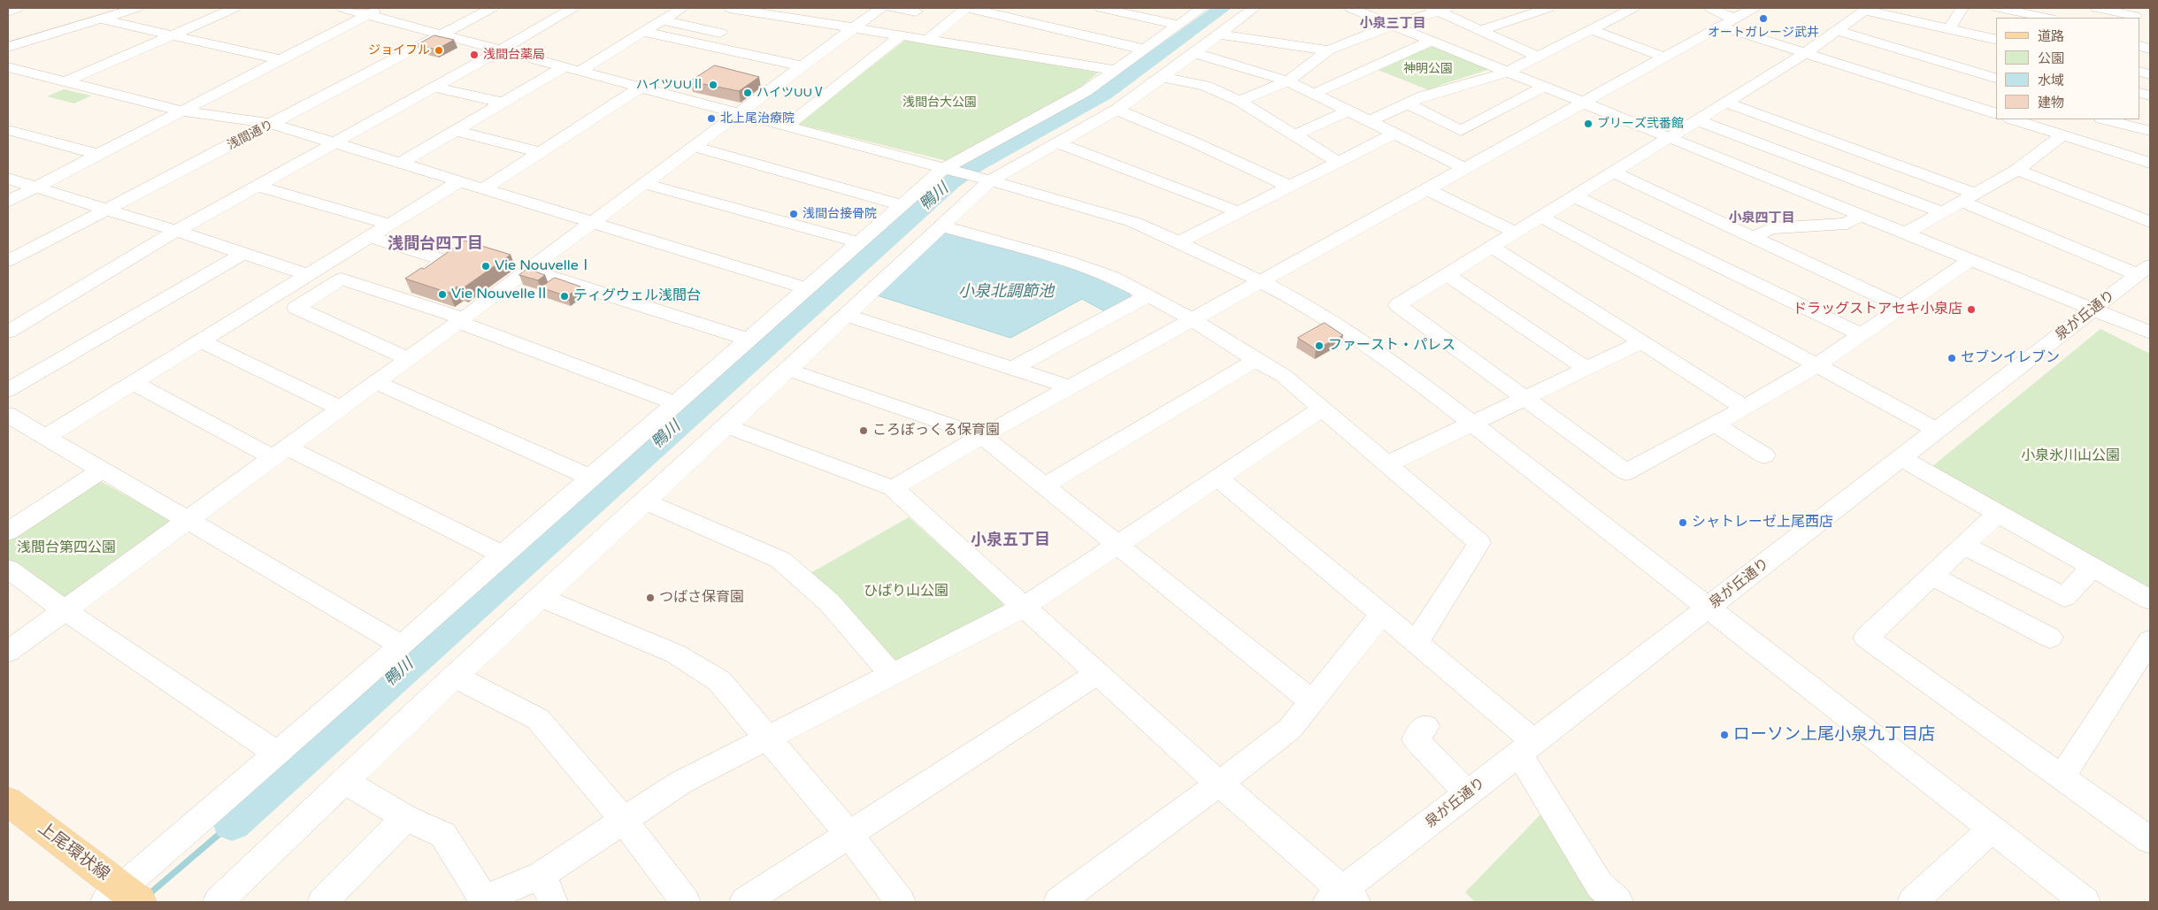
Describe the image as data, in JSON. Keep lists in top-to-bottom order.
{
  "streets": {
    "main road": ["上尾環状線"],
    "street": ["浅間通り", "泉が丘通り"]
  },
  "districts": [
    "小泉三丁目",
    "小泉四丁目",
    "浅間台四丁目",
    "小泉五丁目"
  ],
  "water": ["鴨川", "小泉北調節池"],
  "parks": [
    "神明公園",
    "浅間台大公園",
    "小泉氷川山公園",
    "浅間台第四公園",
    "ひばり山公園"
  ],
  "places": [
    "オートガレージ武井",
    "ジョイフル",
    "浅間台薬局",
    "ハイツUUⅡ",
    "ハイツUUⅤ",
    "北上尾治療院",
    "ブリーズ弐番館",
    "浅間台接骨院",
    "Vie NouvelleⅠ",
    "Vie NouvelleⅡ",
    "ティグウェル浅間台",
    "ドラッグストアセキ小泉店",
    "ファースト・パレス",
    "セブンイレブン",
    "ころぽっくる保育園",
    "シャトレーゼ上尾西店",
    "つばさ保育園",
    "ローソン上尾小泉九丁目店"
  ],
  "legend": [
    "道路",
    "公園",
    "水域",
    "建物"
  ]
}
